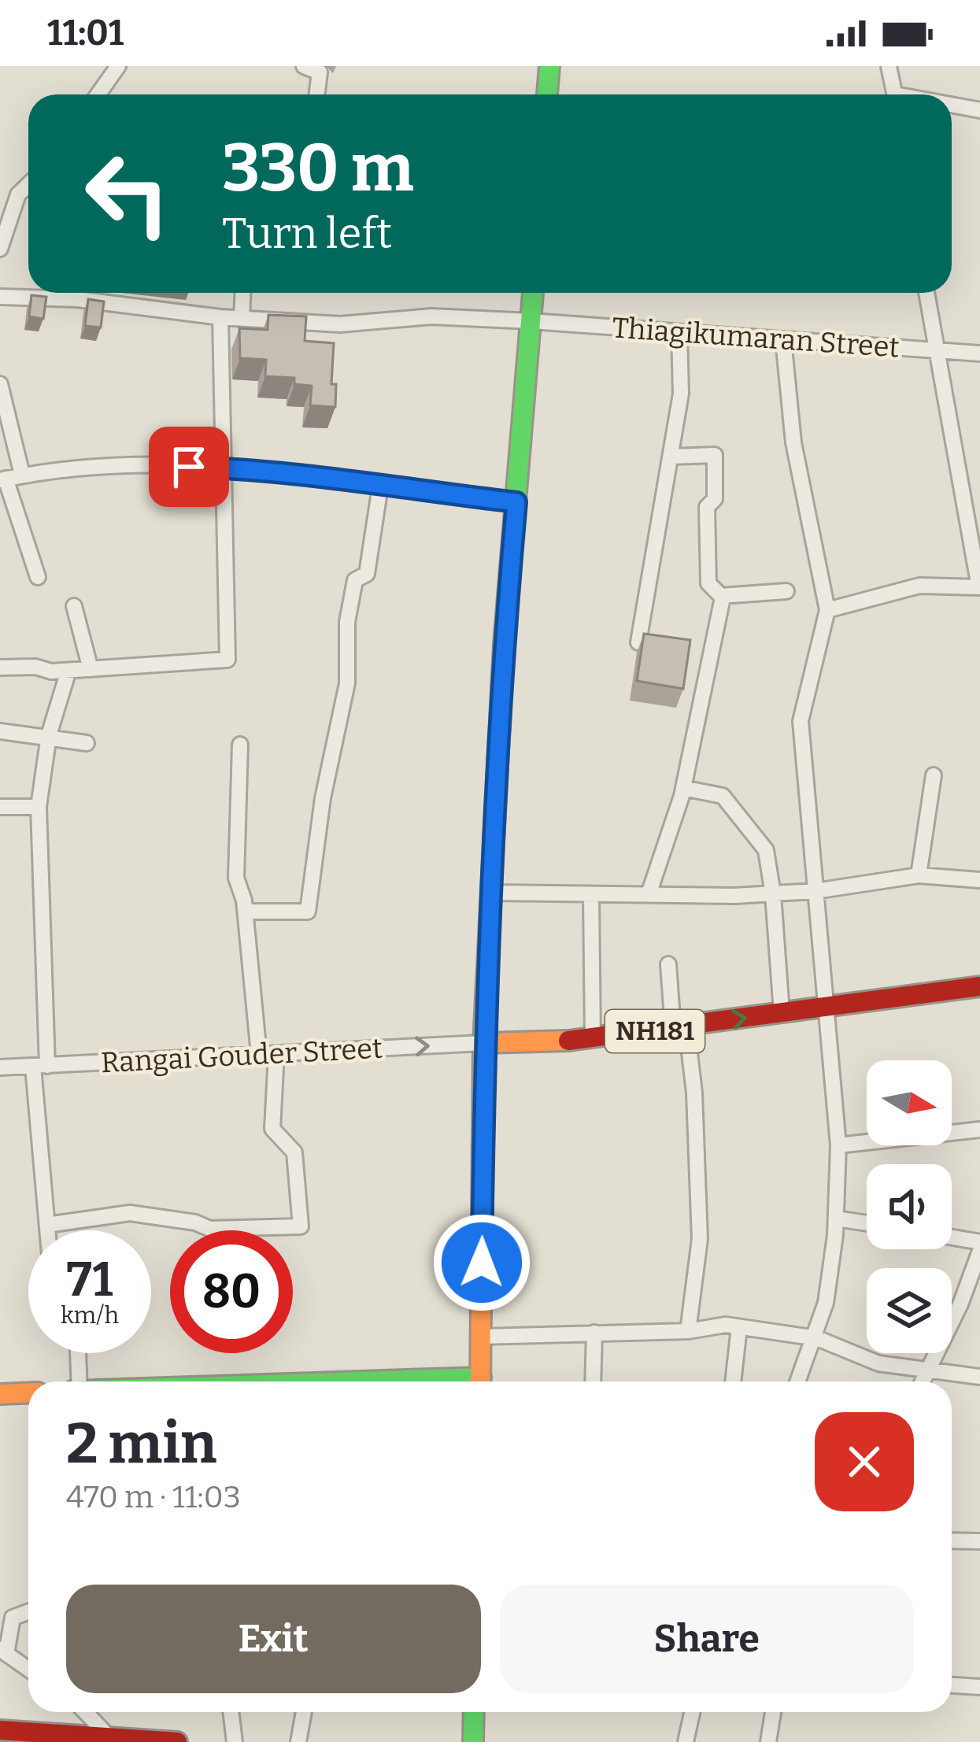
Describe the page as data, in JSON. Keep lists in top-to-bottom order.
{
  "streets": {
    "main road": ["NH181"],
    "street": ["Thiagikumaran Street", "Rangai Gouder Street"]
  },
  "crossings": [
    ["NH181", "Rangai Gouder Street"]
  ],
  "one_way": ["Rangai Gouder Street"],
  "north": "right",
  "page": {
    "status": "11:01",
    "turn": ["330 m", "Turn left"],
    "speed": "71 km/h",
    "limit": "80",
    "heading": ["2 min", "470 m · 11:03"],
    "buttons": ["Exit", "Share"]
  }
}
